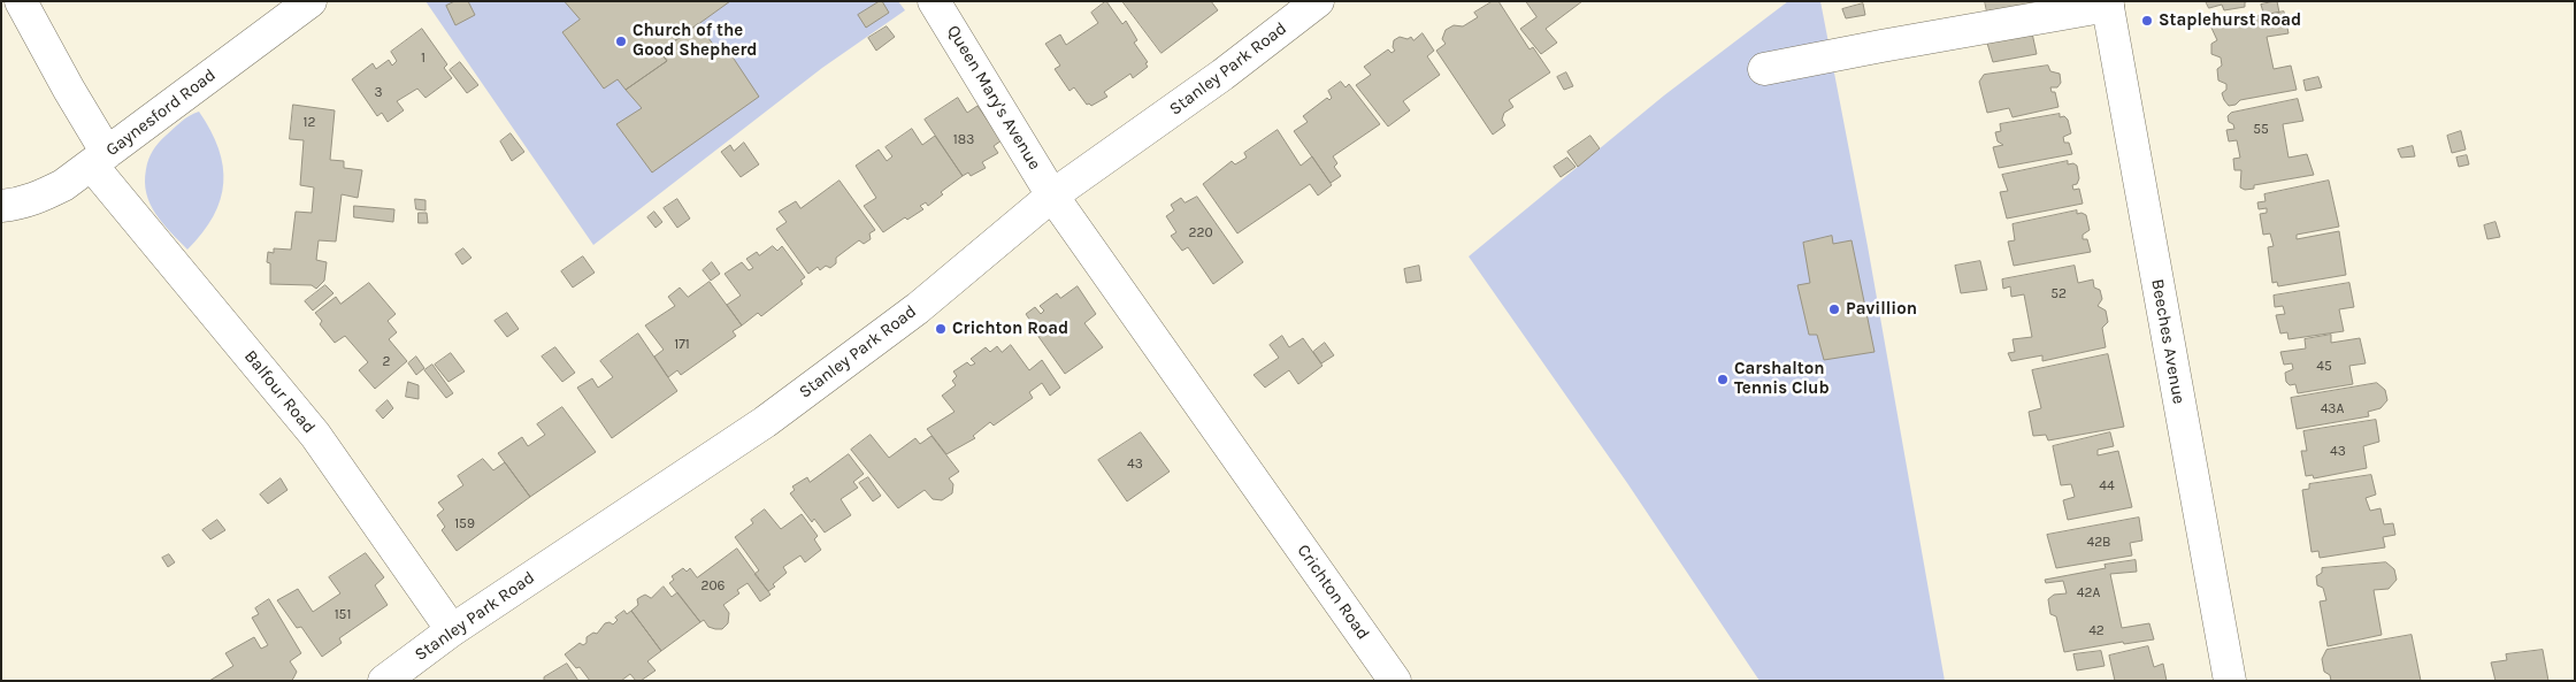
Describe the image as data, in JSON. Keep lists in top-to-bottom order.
{
  "streets": {
    "street": [
      "Stanley Park Road",
      "Queen Mary's Avenue",
      "Gaynesford Road",
      "Beeches Avenue",
      "Balfour Road",
      "Crichton Road"
    ]
  },
  "crossings": [
    ["Stanley Park Road", "Queen Mary's Avenue"],
    ["Stanley Park Road", "Balfour Road"],
    ["Stanley Park Road", "Crichton Road"],
    ["Queen Mary's Avenue", "Crichton Road"],
    ["Gaynesford Road", "Balfour Road"]
  ],
  "places": [
    "Staplehurst Road",
    "Church of the Good Shepherd",
    "Pavillion",
    "Crichton Road",
    "Carshalton Tennis Club"
  ],
  "house_numbers": [
    "1",
    "3",
    "12",
    "55",
    "183",
    "220",
    "52",
    "171",
    "2",
    "45",
    "43A",
    "43",
    "43",
    "44",
    "159",
    "42B",
    "206",
    "42A",
    "151",
    "42"
  ]
}
